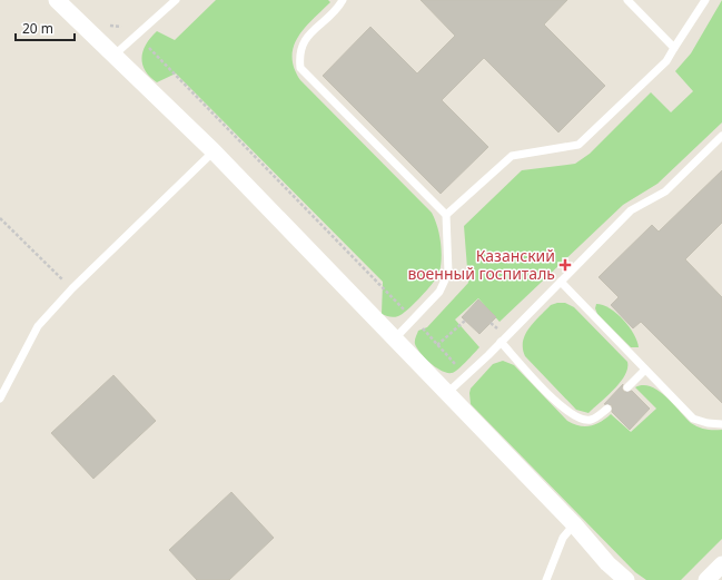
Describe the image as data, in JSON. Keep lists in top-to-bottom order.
{
  "places": {
    "health": ["Казанский военный госпиталь"]
  },
  "scale_bar": "20 m"
}
